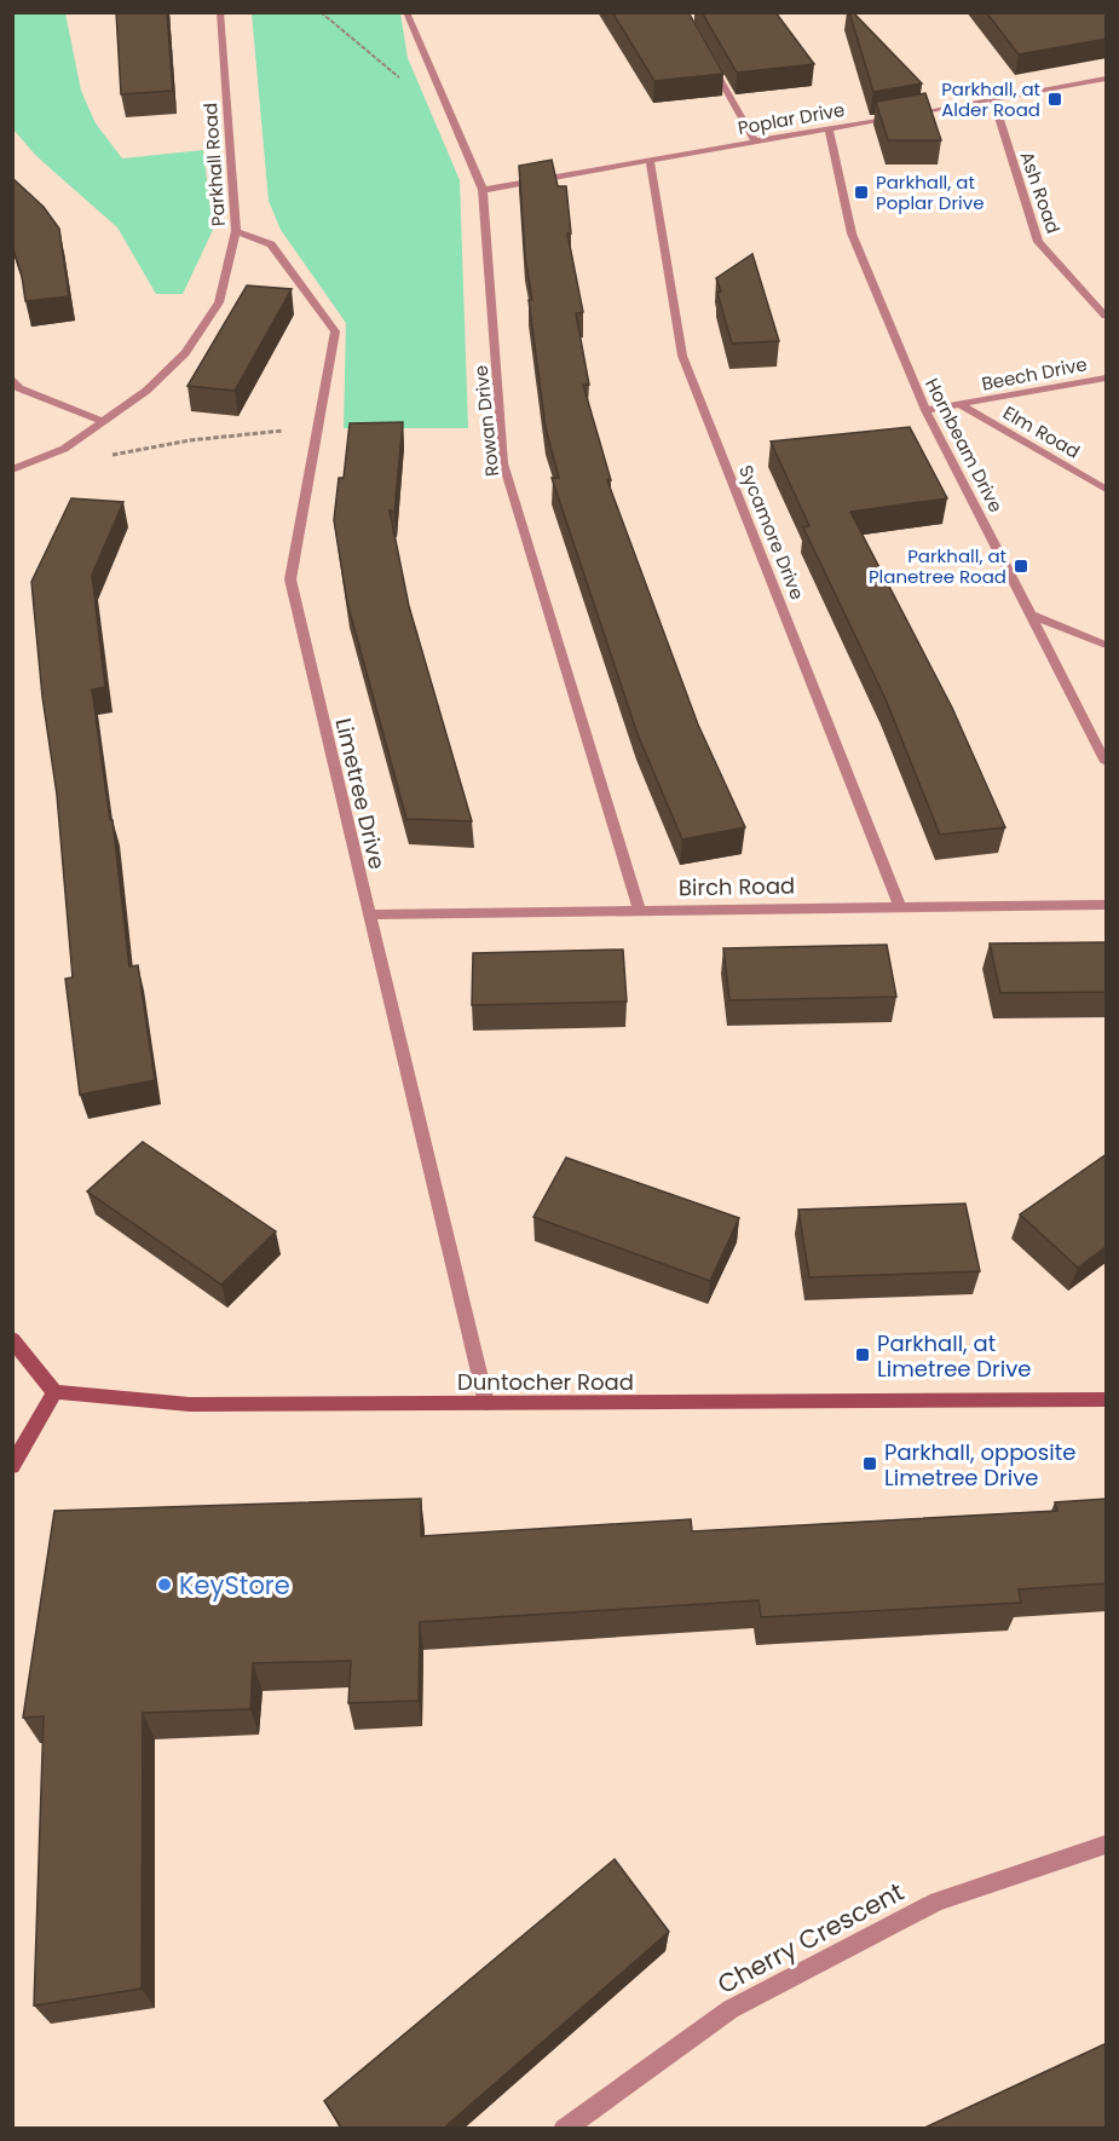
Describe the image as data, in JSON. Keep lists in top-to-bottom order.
{
  "streets": {
    "main road": ["Duntocher Road"],
    "street": [
      "Poplar Drive",
      "Parkhall Road",
      "Ash Road",
      "Beech Drive",
      "Rowan Drive",
      "Elm Road",
      "Hornbeam Drive",
      "Sycamore Drive",
      "Limetree Drive",
      "Birch Road",
      "Cherry Crescent"
    ]
  },
  "crossings": [
    ["Poplar Drive", "Ash Road"],
    ["Poplar Drive", "Rowan Drive"],
    ["Poplar Drive", "Hornbeam Drive"],
    ["Poplar Drive", "Sycamore Drive"],
    ["Parkhall Road", "Limetree Drive"],
    ["Beech Drive", "Elm Road"],
    ["Beech Drive", "Hornbeam Drive"],
    ["Rowan Drive", "Birch Road"],
    ["Sycamore Drive", "Birch Road"],
    ["Limetree Drive", "Birch Road"],
    ["Limetree Drive", "Duntocher Road"]
  ],
  "places": {
    "transit": [
      "Parkhall, at Alder Road",
      "Parkhall, at Poplar Drive",
      "Parkhall, at Planetree Road",
      "Parkhall, at Limetree Drive",
      "Parkhall, opposite Limetree Drive"
    ],
    "other": ["KeyStore"]
  }
}
